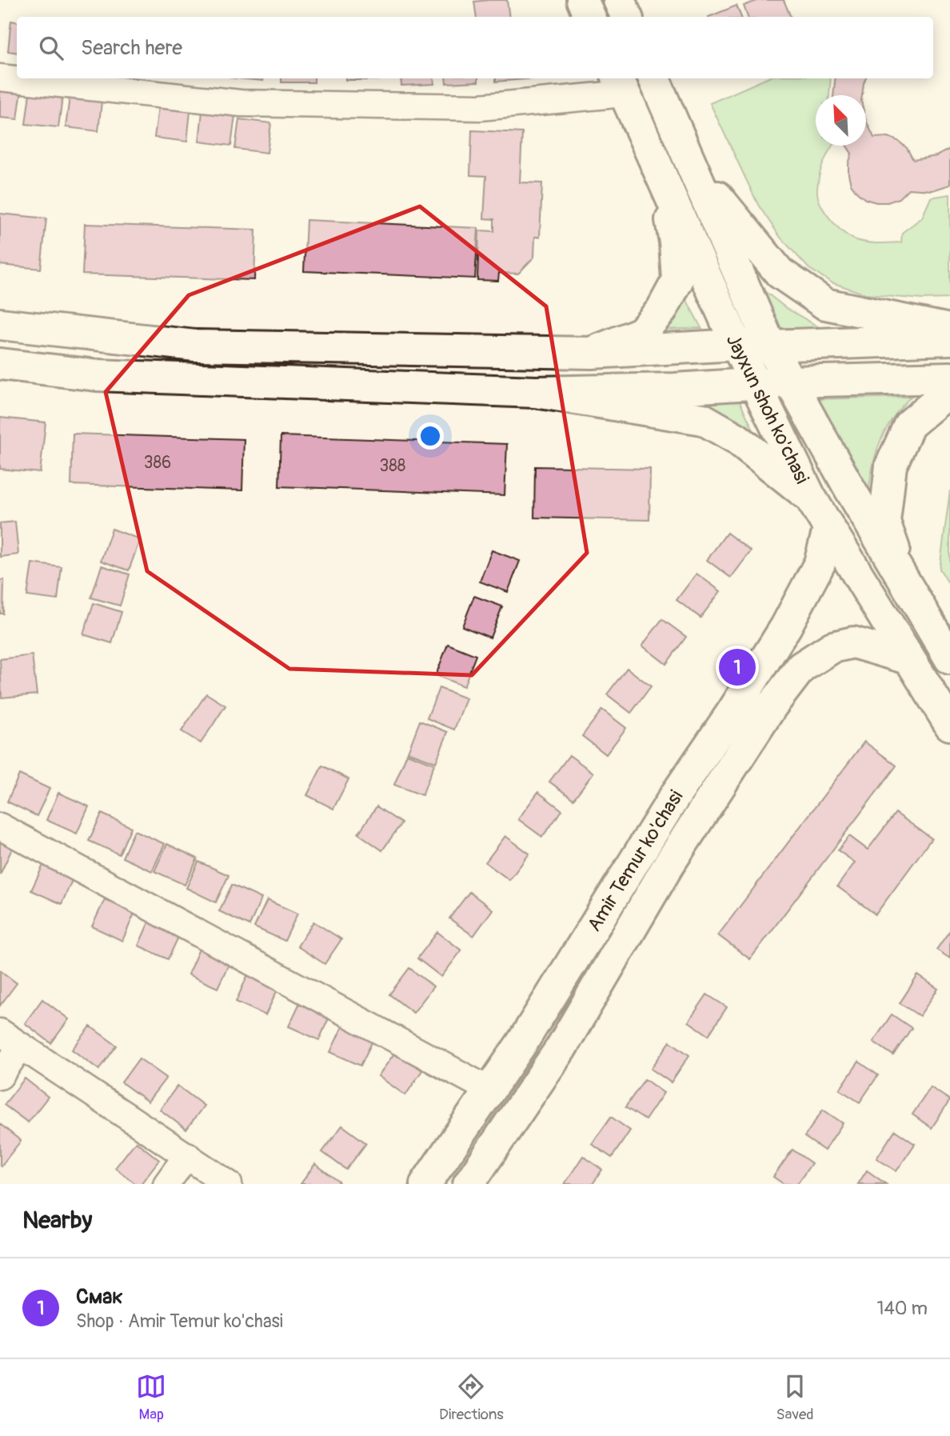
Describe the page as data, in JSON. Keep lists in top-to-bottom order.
{
  "streets": {
    "main road": ["Jayxun shoh ko'chasi", "Amir Temur ko'chasi"]
  },
  "crossings": [
    ["Jayxun shoh ko'chasi", "Amir Temur ko'chasi"]
  ],
  "house_numbers": ["386", "388"],
  "north": "top left",
  "page": {
    "search": "Search here",
    "pins": "1",
    "heading": "Nearby",
    "list": [
      {
        "mark": "1",
        "name": "Смак",
        "note": "Shop · Amir Temur ko'chasi",
        "value": "140 m"
      }
    ],
    "nav": ["Map", "Directions", "Saved"]
  }
}
